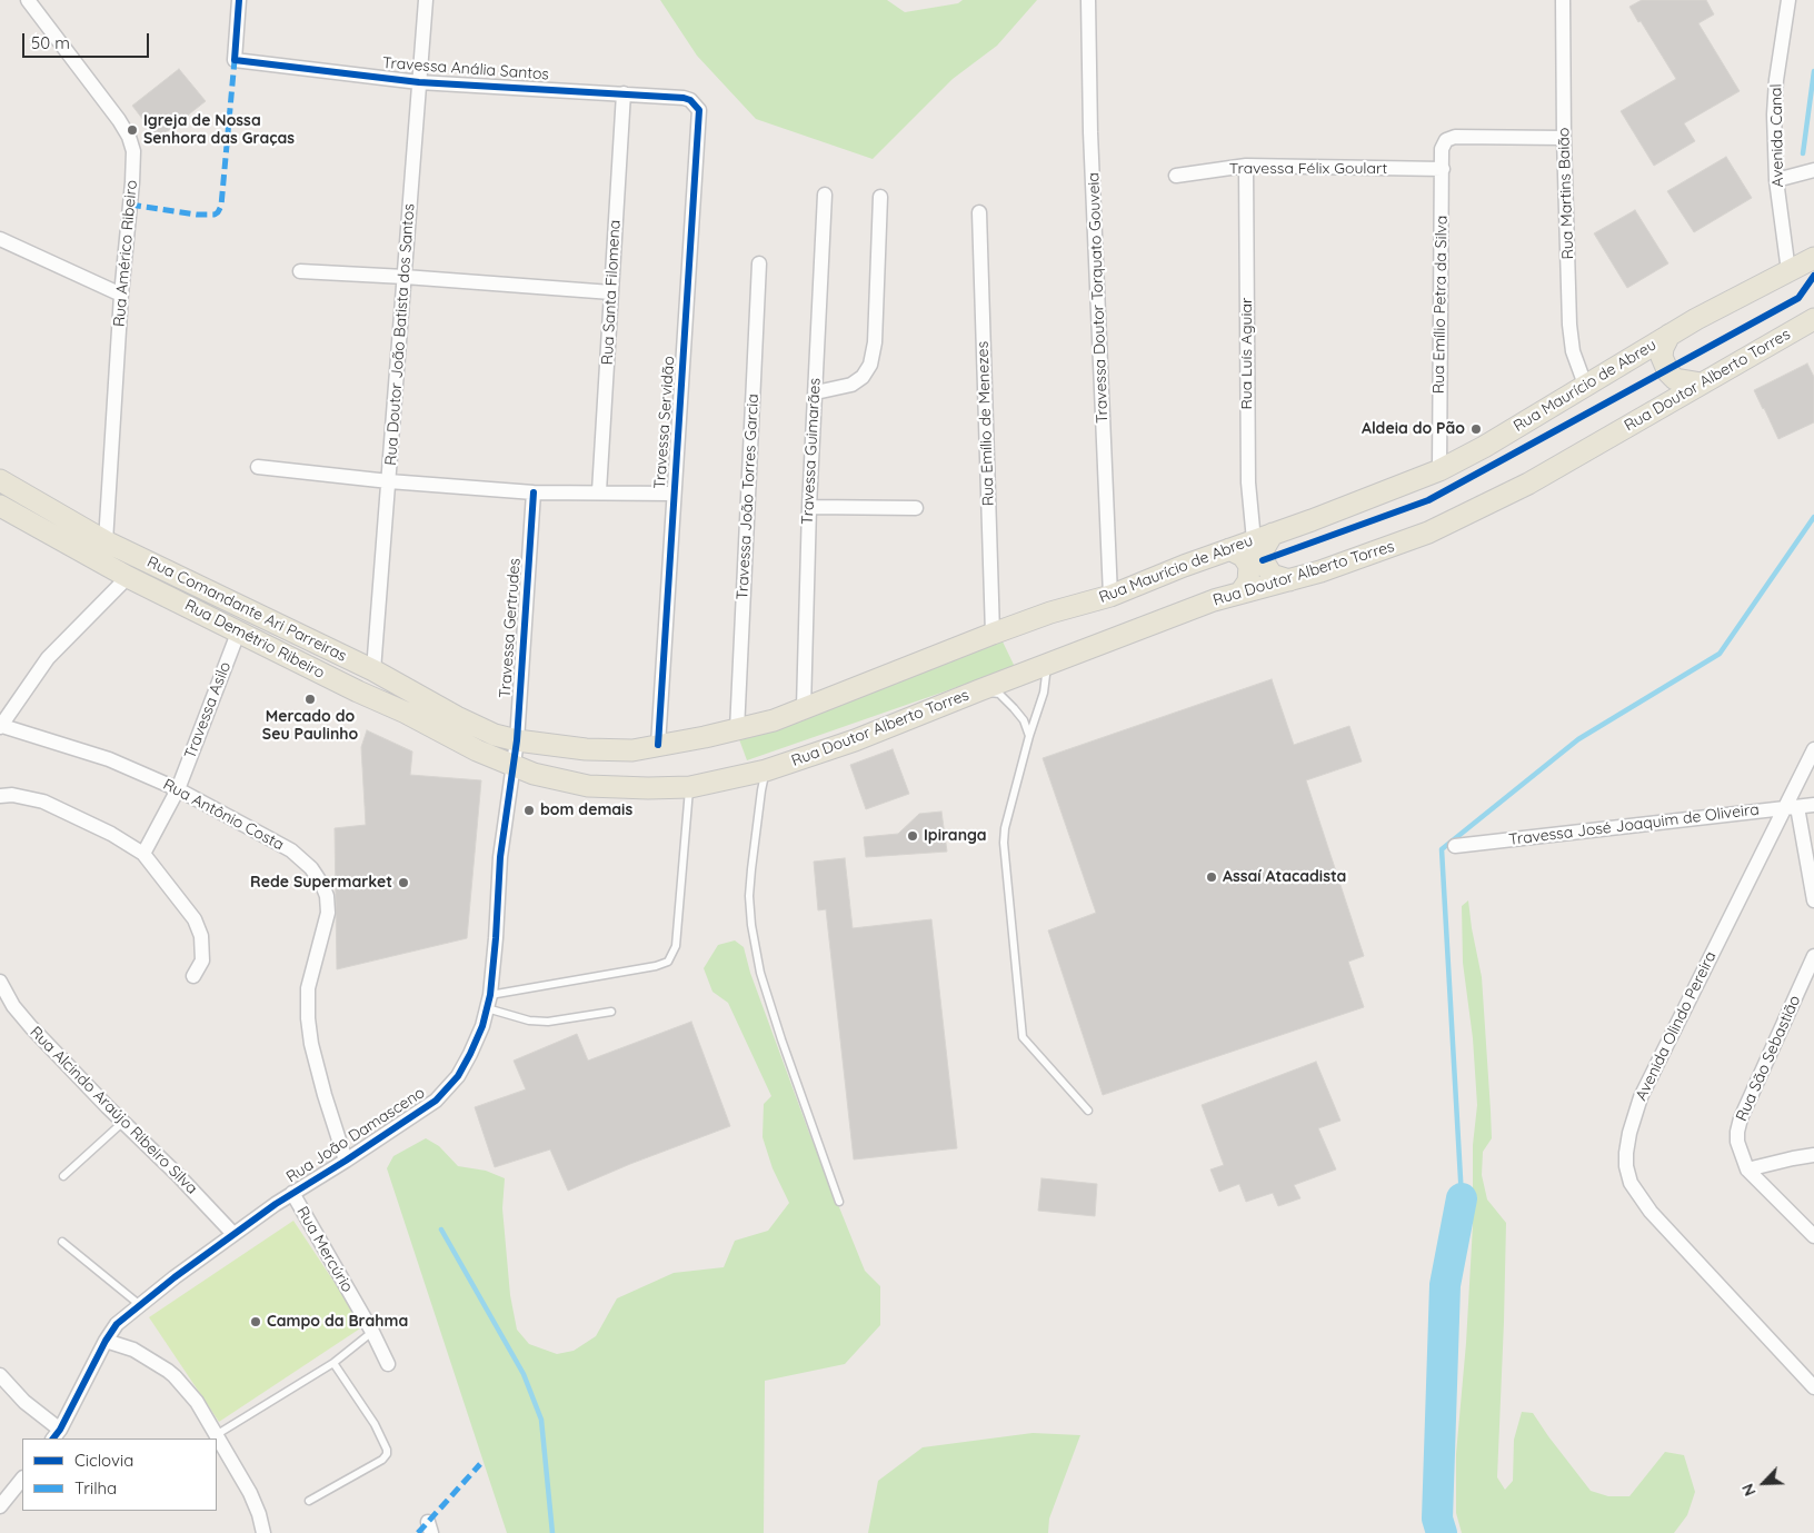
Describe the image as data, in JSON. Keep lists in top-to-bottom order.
{
  "streets": {
    "main road": [
      "Rua Doutor Alberto Torres",
      "Rua Maurício de Abreu",
      "Rua Comandante Ari Parreiras",
      "Rua Demétrio Ribeiro"
    ],
    "street": [
      "Travessa Anália Santos",
      "Avenida Canal",
      "Travessa Félix Goulart",
      "Rua Martins Baião",
      "Rua Américo Ribeiro",
      "Rua Santa Filomena",
      "Travessa Doutor Torquato Gouveia",
      "Rua Emílio Petra da Silva",
      "Rua Doutor João Batista dos Santos",
      "Rua Luís Aguiar",
      "Travessa Servidão",
      "Rua Emílio de Menezes",
      "Travessa Guimarães",
      "Travessa João Torres Garcia",
      "Travessa Gertrudes",
      "Travessa Asilo",
      "Rua Antônio Costa",
      "Travessa José Joaquim de Oliveira",
      "Avenida Olindo Pereira",
      "Rua São Sebastião",
      "Rua Alcindo Araújo Ribeiro Silva",
      "Rua João Damasceno",
      "Rua Mercúrio"
    ]
  },
  "crossings": [
    ["Travessa Anália Santos", "Rua Santa Filomena"],
    ["Travessa Anália Santos", "Rua Doutor João Batista dos Santos"],
    ["Travessa Anália Santos", "Travessa Servidão"],
    ["Avenida Canal", "Rua Maurício de Abreu"],
    ["Travessa Félix Goulart", "Rua Emílio Petra da Silva"],
    ["Travessa Félix Goulart", "Rua Luís Aguiar"],
    ["Rua Martins Baião", "Rua Emílio Petra da Silva"],
    ["Rua Martins Baião", "Rua Maurício de Abreu"],
    ["Rua Américo Ribeiro", "Rua Comandante Ari Parreiras"],
    ["Travessa Doutor Torquato Gouveia", "Rua Maurício de Abreu"],
    ["Rua Emílio Petra da Silva", "Rua Maurício de Abreu"],
    ["Rua Doutor João Batista dos Santos", "Rua Comandante Ari Parreiras"],
    ["Rua Luís Aguiar", "Rua Maurício de Abreu"],
    ["Rua Doutor Alberto Torres", "Travessa Gertrudes"],
    ["Rua Doutor Alberto Torres", "Rua Demétrio Ribeiro"],
    ["Rua Doutor Alberto Torres", "Rua João Damasceno"],
    ["Rua Maurício de Abreu", "Travessa Servidão"],
    ["Rua Maurício de Abreu", "Rua Emílio de Menezes"],
    ["Rua Maurício de Abreu", "Travessa Guimarães"],
    ["Rua Maurício de Abreu", "Travessa João Torres Garcia"],
    ["Rua Maurício de Abreu", "Rua Comandante Ari Parreiras"],
    ["Rua Maurício de Abreu", "Travessa Gertrudes"],
    ["Travessa Gertrudes", "Rua Demétrio Ribeiro"],
    ["Travessa Gertrudes", "Rua João Damasceno"],
    ["Rua Demétrio Ribeiro", "Travessa Asilo"],
    ["Rua Demétrio Ribeiro", "Rua João Damasceno"],
    ["Travessa Asilo", "Rua Antônio Costa"],
    ["Rua Antônio Costa", "Rua João Damasceno"],
    ["Travessa José Joaquim de Oliveira", "Avenida Olindo Pereira"],
    ["Rua Alcindo Araújo Ribeiro Silva", "Rua João Damasceno"],
    ["Rua João Damasceno", "Rua Mercúrio"]
  ],
  "places": [
    "Igreja de Nossa Senhora das Graças",
    "Aldeia do Pão",
    "Mercado do Seu Paulinho",
    "bom demais",
    "Ipiranga",
    "Assaí Atacadista",
    "Rede Supermarket",
    "Campo da Brahma"
  ],
  "legend": ["Ciclovia", "Trilha"],
  "scale_bar": "50 m",
  "north": "bottom left"
}
